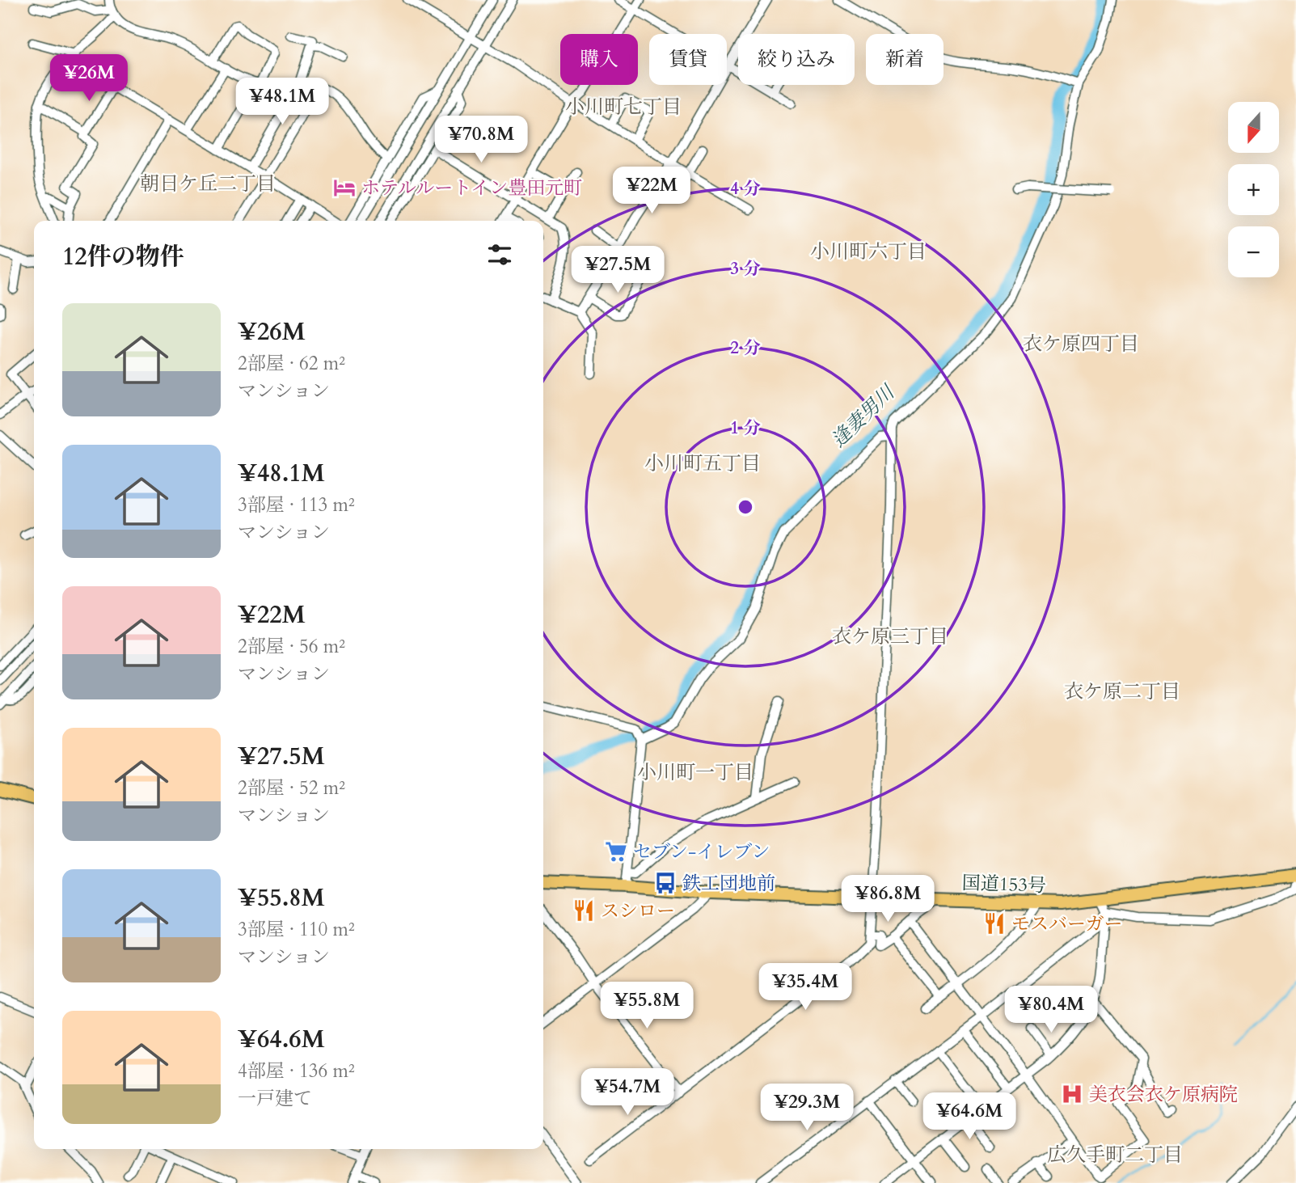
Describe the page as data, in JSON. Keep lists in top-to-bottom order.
{
  "streets": {
    "highway": ["国道153号"]
  },
  "districts": [
    "小川町七丁目",
    "朝日ケ丘二丁目",
    "小川町六丁目",
    "衣ケ原四丁目",
    "小川町五丁目",
    "衣ケ原三丁目",
    "衣ケ原二丁目",
    "小川町一丁目",
    "広久手町二丁目"
  ],
  "water": ["逢妻男川"],
  "places": {
    "hotel": ["ホテルルートイン豊田元町"],
    "supermarket": ["セブン-イレブン"],
    "bus stop": ["鉄工団地前"],
    "restaurant": ["スシロー", "モスバーガー"],
    "hospital": ["美衣会衣ケ原病院"]
  },
  "north": "bottom",
  "page": {
    "chip": [
      "購入",
      "賃貸",
      "絞り込み",
      "新着"
    ],
    "price": [
      "¥26M",
      "¥48.1M",
      "¥70.8M",
      "¥22M",
      "¥27.5M",
      "¥86.8M",
      "¥35.4M",
      "¥55.8M",
      "¥80.4M",
      "¥54.7M",
      "¥29.3M",
      "¥64.6M"
    ],
    "map_buttons": ["+", "−"],
    "heading": "12件の物件",
    "list": [
      {
        "name": "¥26M",
        "note": "2部屋 · 62 m² · マンション"
      },
      {
        "name": "¥48.1M",
        "note": "3部屋 · 113 m² · マンション"
      },
      {
        "name": "¥22M",
        "note": "2部屋 · 56 m² · マンション"
      },
      {
        "name": "¥27.5M",
        "note": "2部屋 · 52 m² · マンション"
      },
      {
        "name": "¥55.8M",
        "note": "3部屋 · 110 m² · マンション"
      },
      {
        "name": "¥64.6M",
        "note": "4部屋 · 136 m² · 一戸建て"
      }
    ]
  },
  "rings": [
    "4 分",
    "3 分",
    "2 分",
    "1 分"
  ]
}
